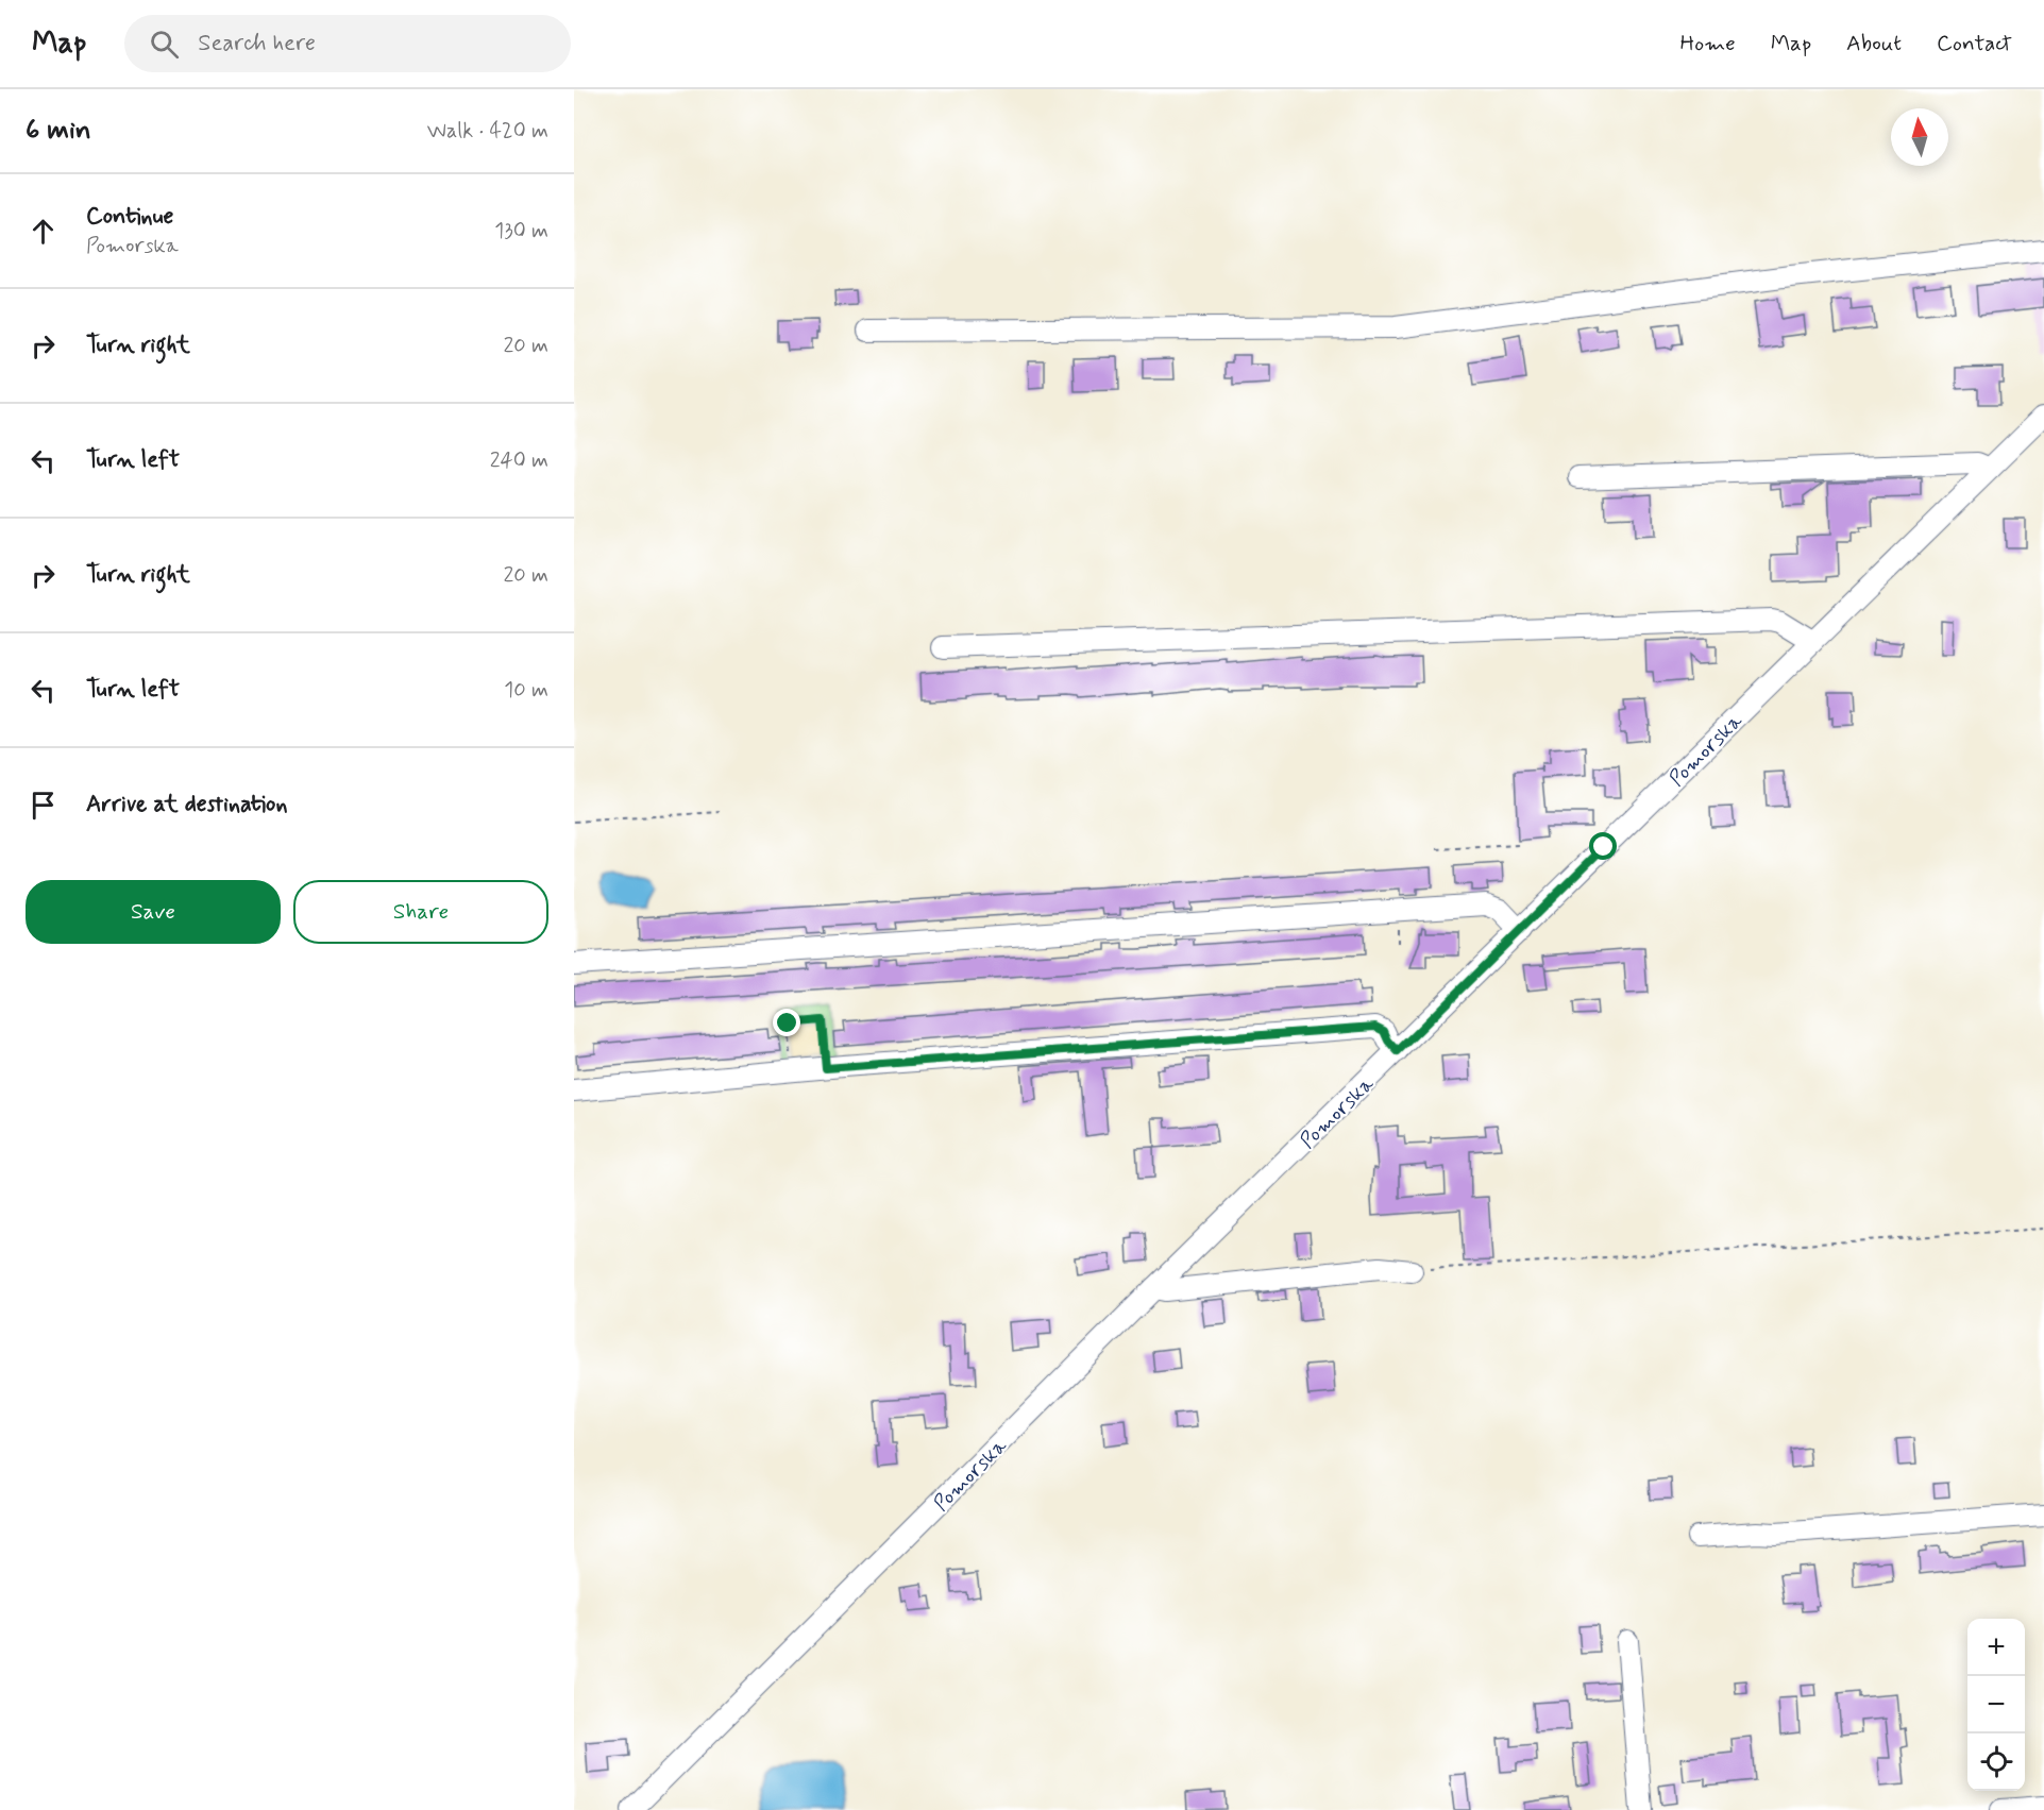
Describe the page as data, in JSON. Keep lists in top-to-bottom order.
{
  "streets": {
    "street": ["Pomorska"]
  },
  "north": "top",
  "page": {
    "header": "Map",
    "search": "Search here",
    "nav": [
      "Home",
      "Map",
      "About",
      "Contact"
    ],
    "heading": ["6 min", "Walk · 420 m"],
    "list": [
      ["Continue", "Pomorska", "130 m"],
      ["Turn right", "20 m"],
      ["Turn left", "240 m"],
      ["Turn right", "20 m"],
      ["Turn left", "10 m"],
      "Arrive at destination"
    ],
    "buttons": ["Save", "Share"],
    "map_buttons": ["+", "−"]
  }
}
